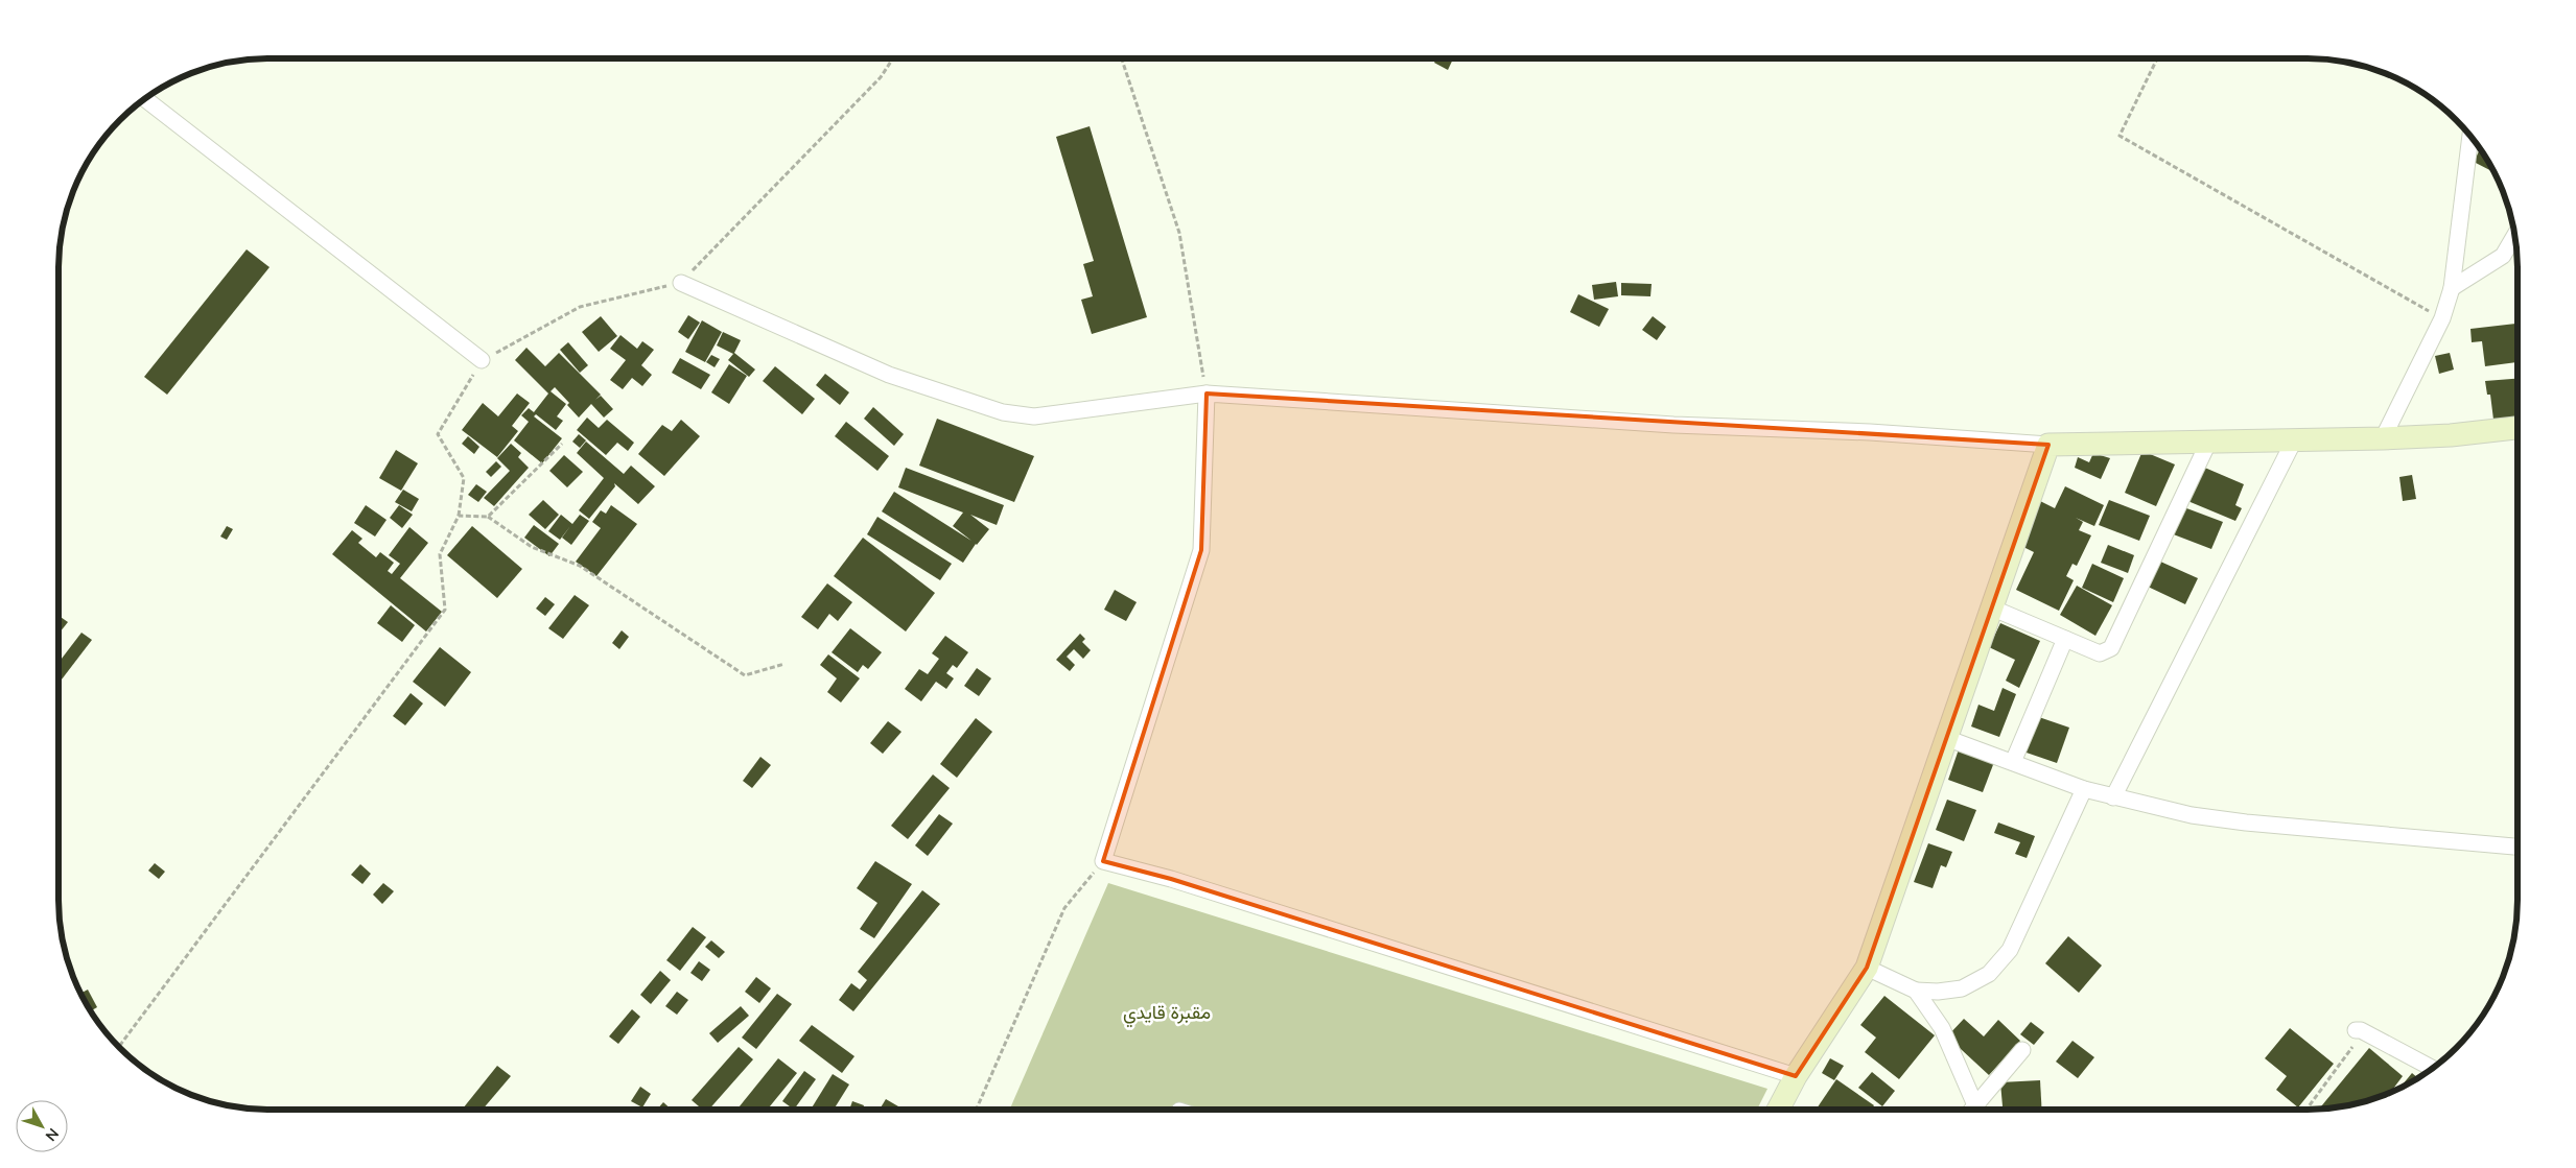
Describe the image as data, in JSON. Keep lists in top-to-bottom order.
{
  "parks": ["مقبرة قايدي"],
  "north": "bottom right"
}
